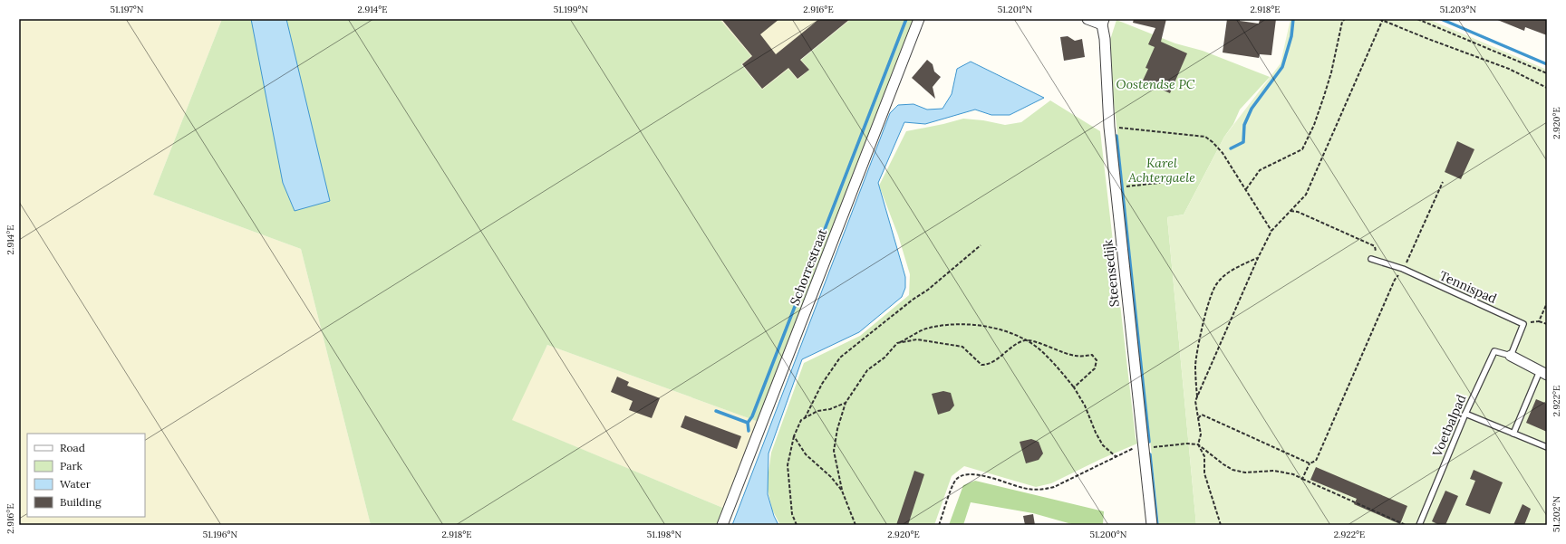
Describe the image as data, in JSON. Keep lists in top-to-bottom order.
{
  "streets": {
    "street": ["Schorrestraat", "Steensedijk"],
    "lane": ["Tennispad", "Voetbalpad"]
  },
  "parks": ["Oostendse PC", "Karel Achtergaele"],
  "legend": [
    "Road",
    "Park",
    "Water",
    "Building"
  ],
  "coordinates": [
    "51.197°N",
    "2.914°E",
    "51.199°N",
    "2.916°E",
    "51.201°N",
    "2.918°E",
    "51.203°N",
    "2.920°E",
    "2.922°E",
    "51.202°N",
    "51.196°N",
    "51.198°N",
    "51.200°N"
  ]
}
